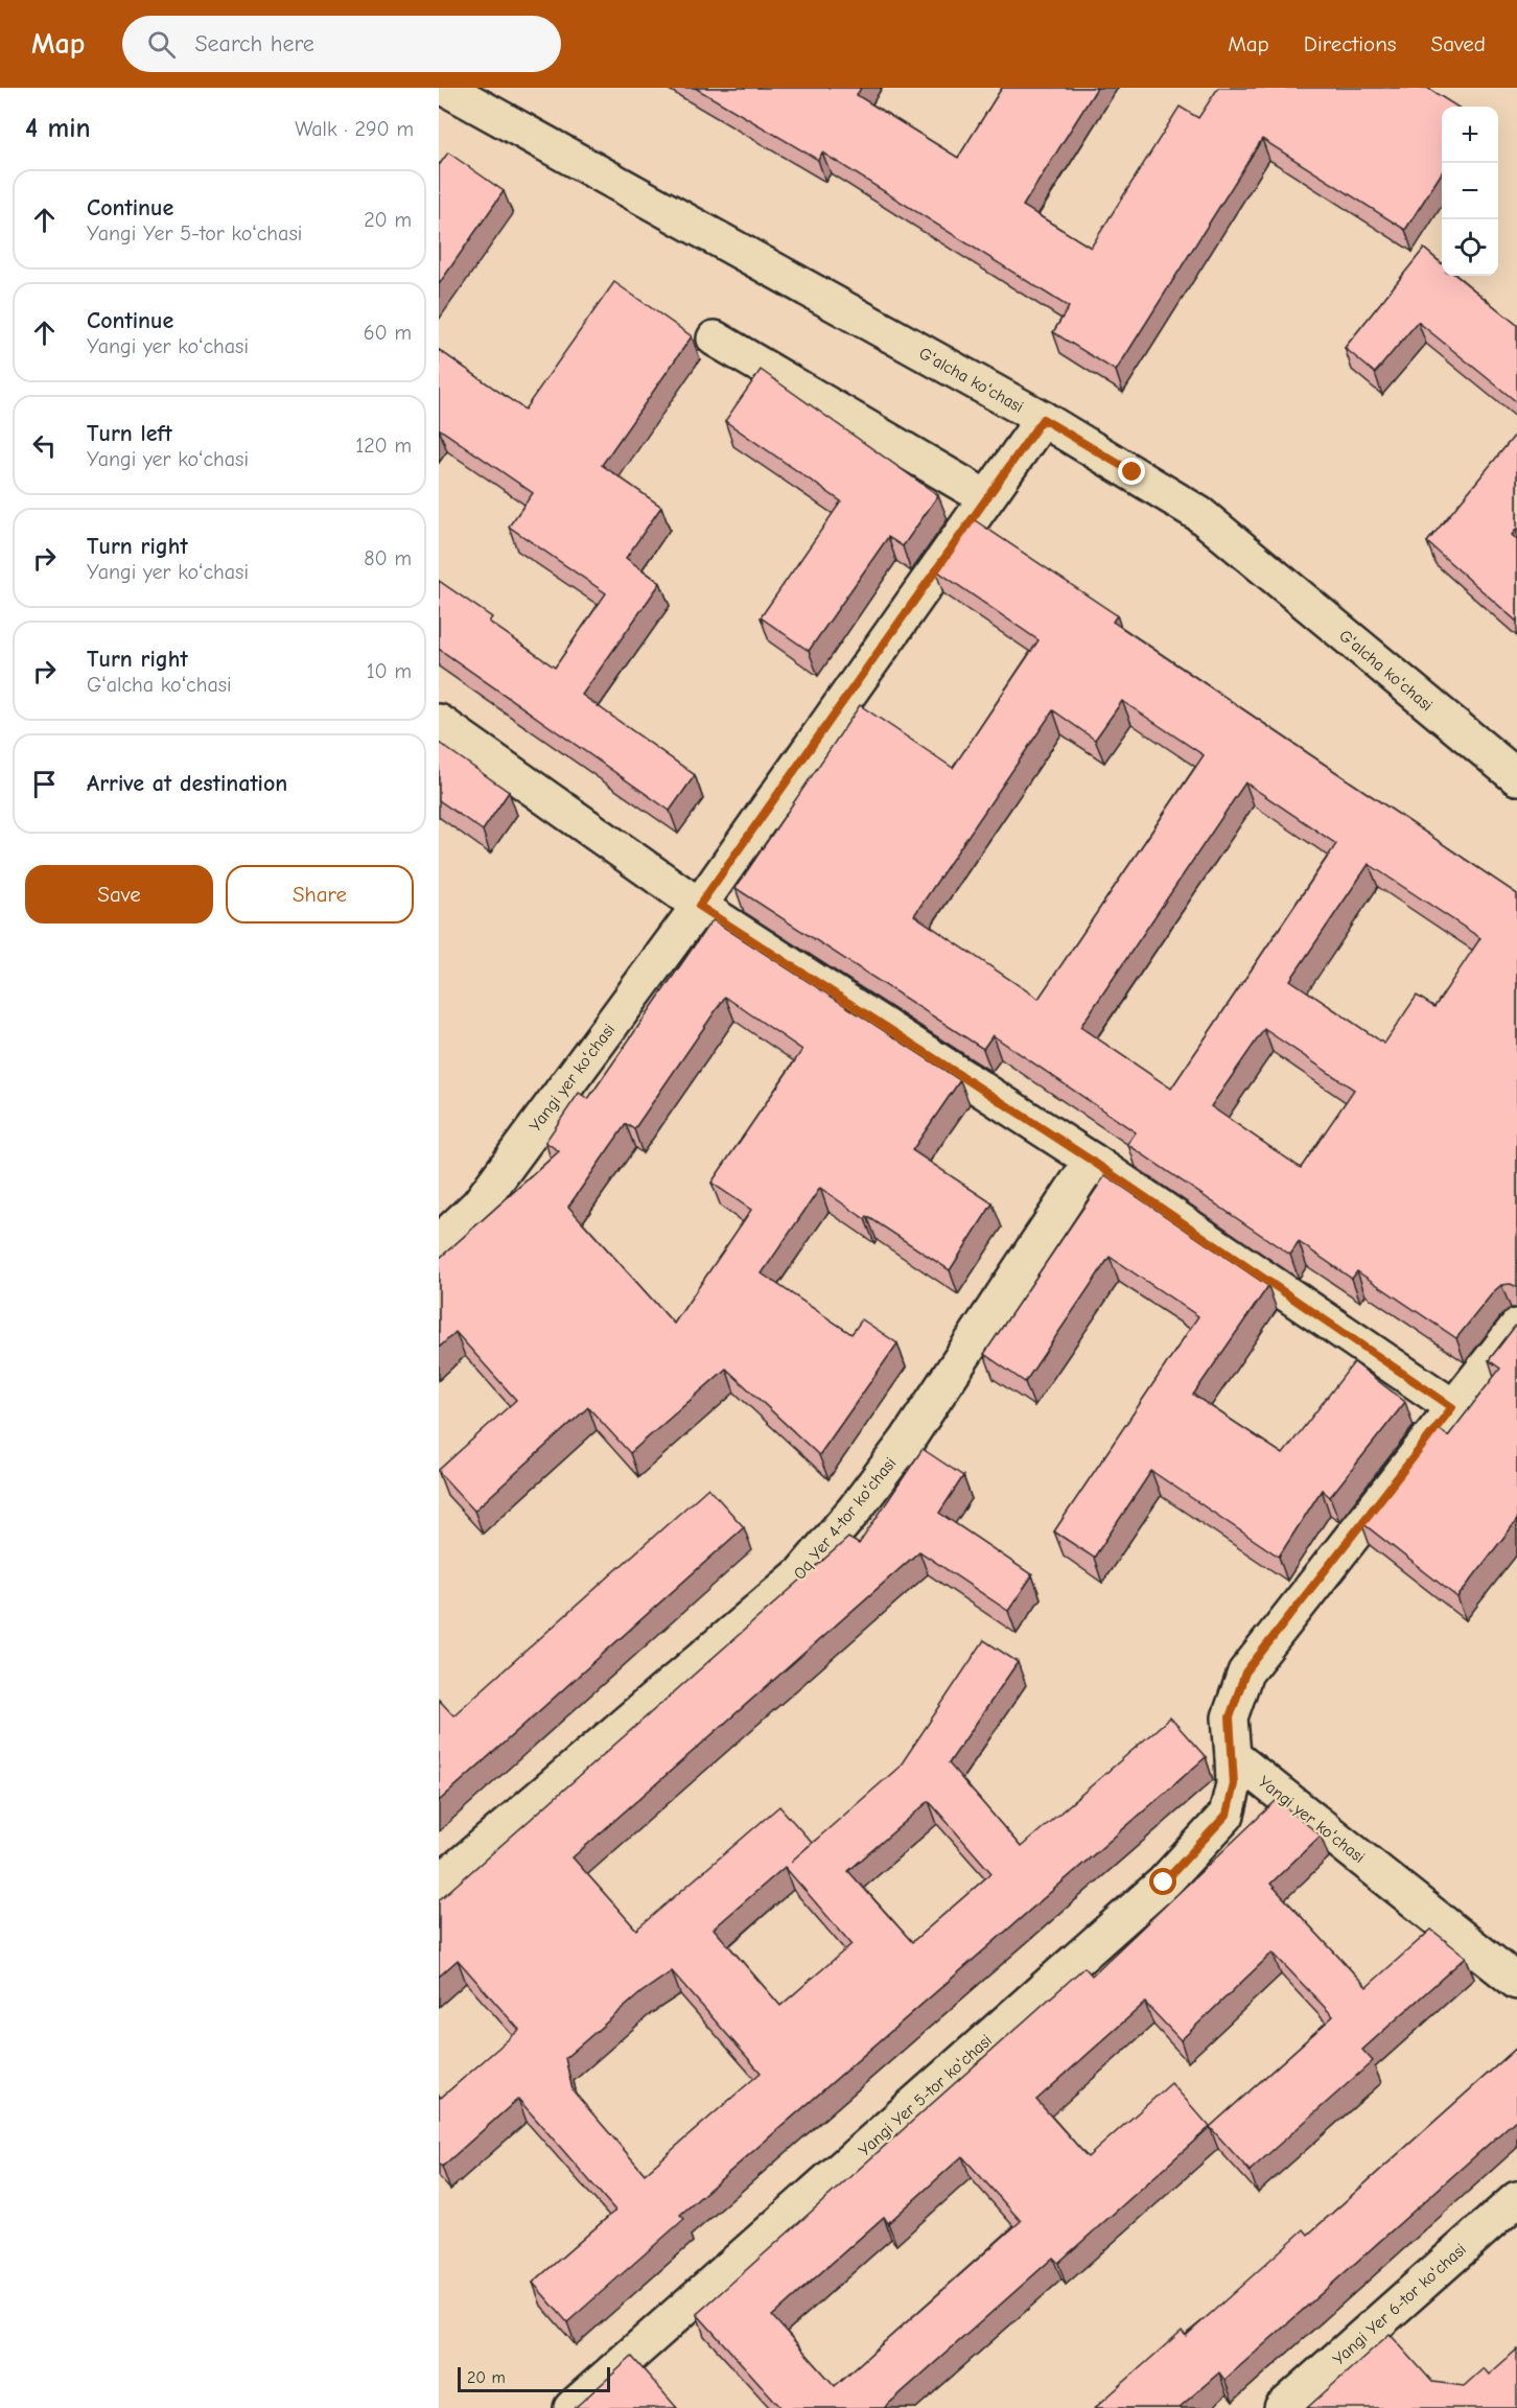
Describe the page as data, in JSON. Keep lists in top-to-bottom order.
{
  "streets": {
    "street": [
      "Gʻalcha koʻchasi",
      "Yangi yer koʻchasi",
      "Oq Yer 4-tor koʻchasi",
      "Yangi Yer 5-tor koʻchasi",
      "Yangi Yer 6-tor koʻchasi"
    ]
  },
  "crossings": [
    ["Gʻalcha koʻchasi", "Yangi yer koʻchasi"],
    ["Yangi yer koʻchasi", "Yangi Yer 5-tor koʻchasi"]
  ],
  "scale_bar": "20 m",
  "page": {
    "header": "Map",
    "search": "Search here",
    "nav": ["Map", "Directions", "Saved"],
    "heading": ["4 min", "Walk · 290 m"],
    "map_buttons": ["+", "−"],
    "list": [
      ["Continue", "Yangi Yer 5-tor koʻchasi", "20 m"],
      ["Continue", "Yangi yer koʻchasi", "60 m"],
      ["Turn left", "Yangi yer koʻchasi", "120 m"],
      ["Turn right", "Yangi yer koʻchasi", "80 m"],
      ["Turn right", "Gʻalcha koʻchasi", "10 m"],
      "Arrive at destination"
    ],
    "buttons": ["Save", "Share"],
    "scale": "20 m"
  }
}
